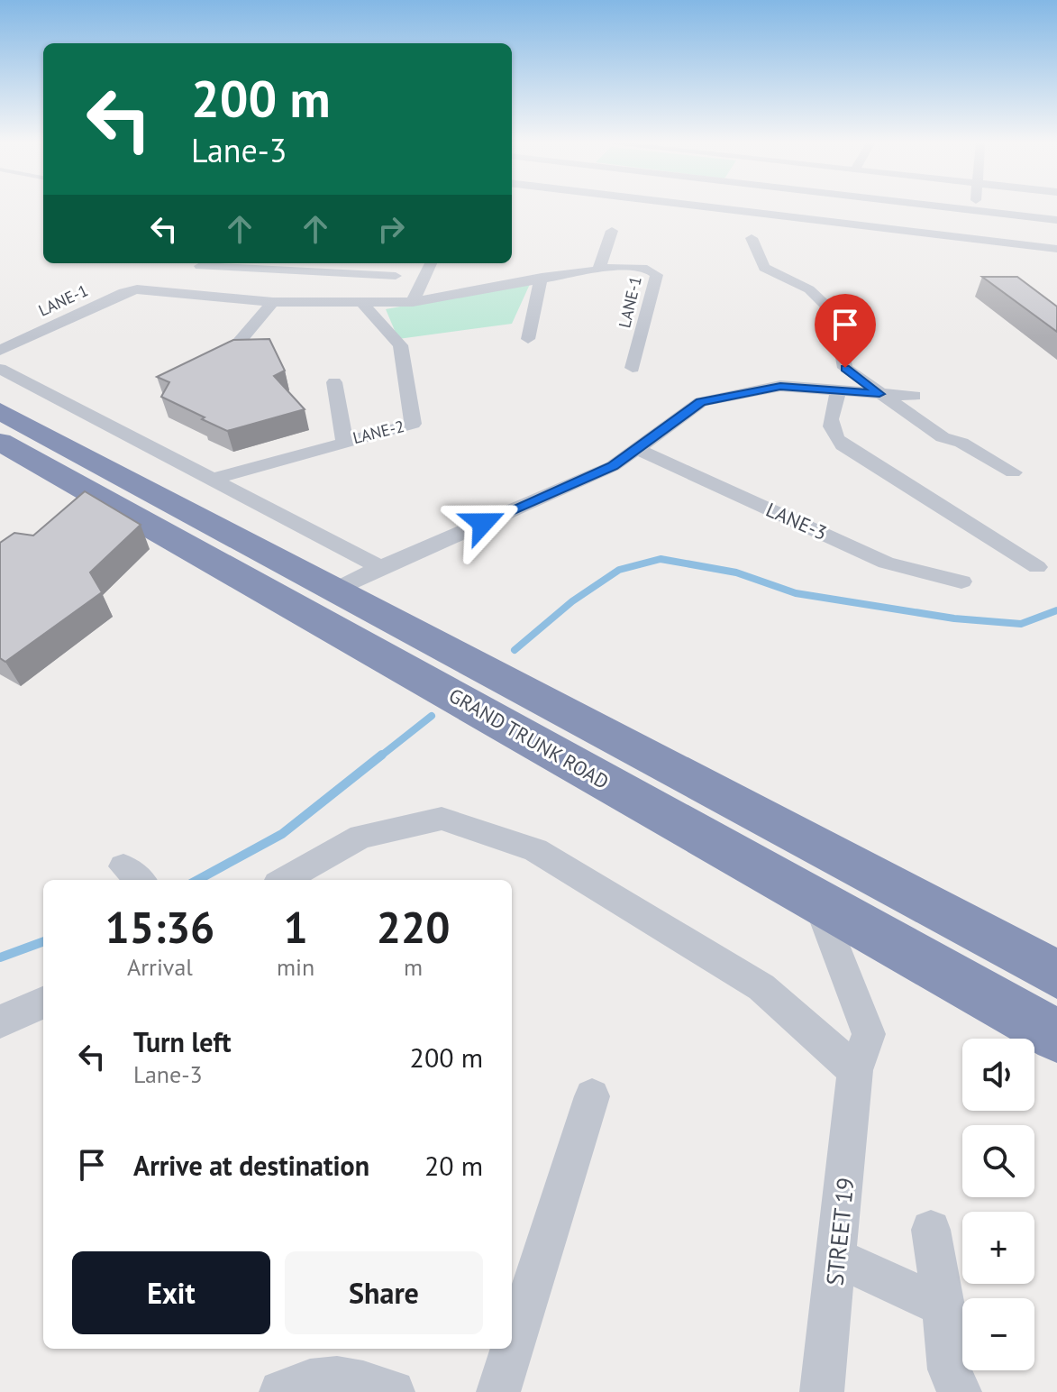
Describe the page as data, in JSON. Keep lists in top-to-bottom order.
{
  "streets": {
    "highway": ["GRAND TRUNK ROAD"],
    "street": [
      "LANE-1",
      "LANE-2",
      "LANE-3",
      "STREET 19"
    ]
  },
  "crossings": [
    ["LANE-1", "LANE-2"],
    ["GRAND TRUNK ROAD", "STREET 19"]
  ],
  "page": {
    "turn": ["200 m", "Lane-3"],
    "eta": [
      "15:36",
      "Arrival",
      "1",
      "min",
      "220",
      "m"
    ],
    "list": [
      {
        "name": "Turn left",
        "note": "Lane-3",
        "value": "200 m"
      },
      {
        "name": "Arrive at destination",
        "value": "20 m"
      }
    ],
    "map_buttons": ["+", "−"],
    "buttons": ["Exit", "Share"]
  }
}
